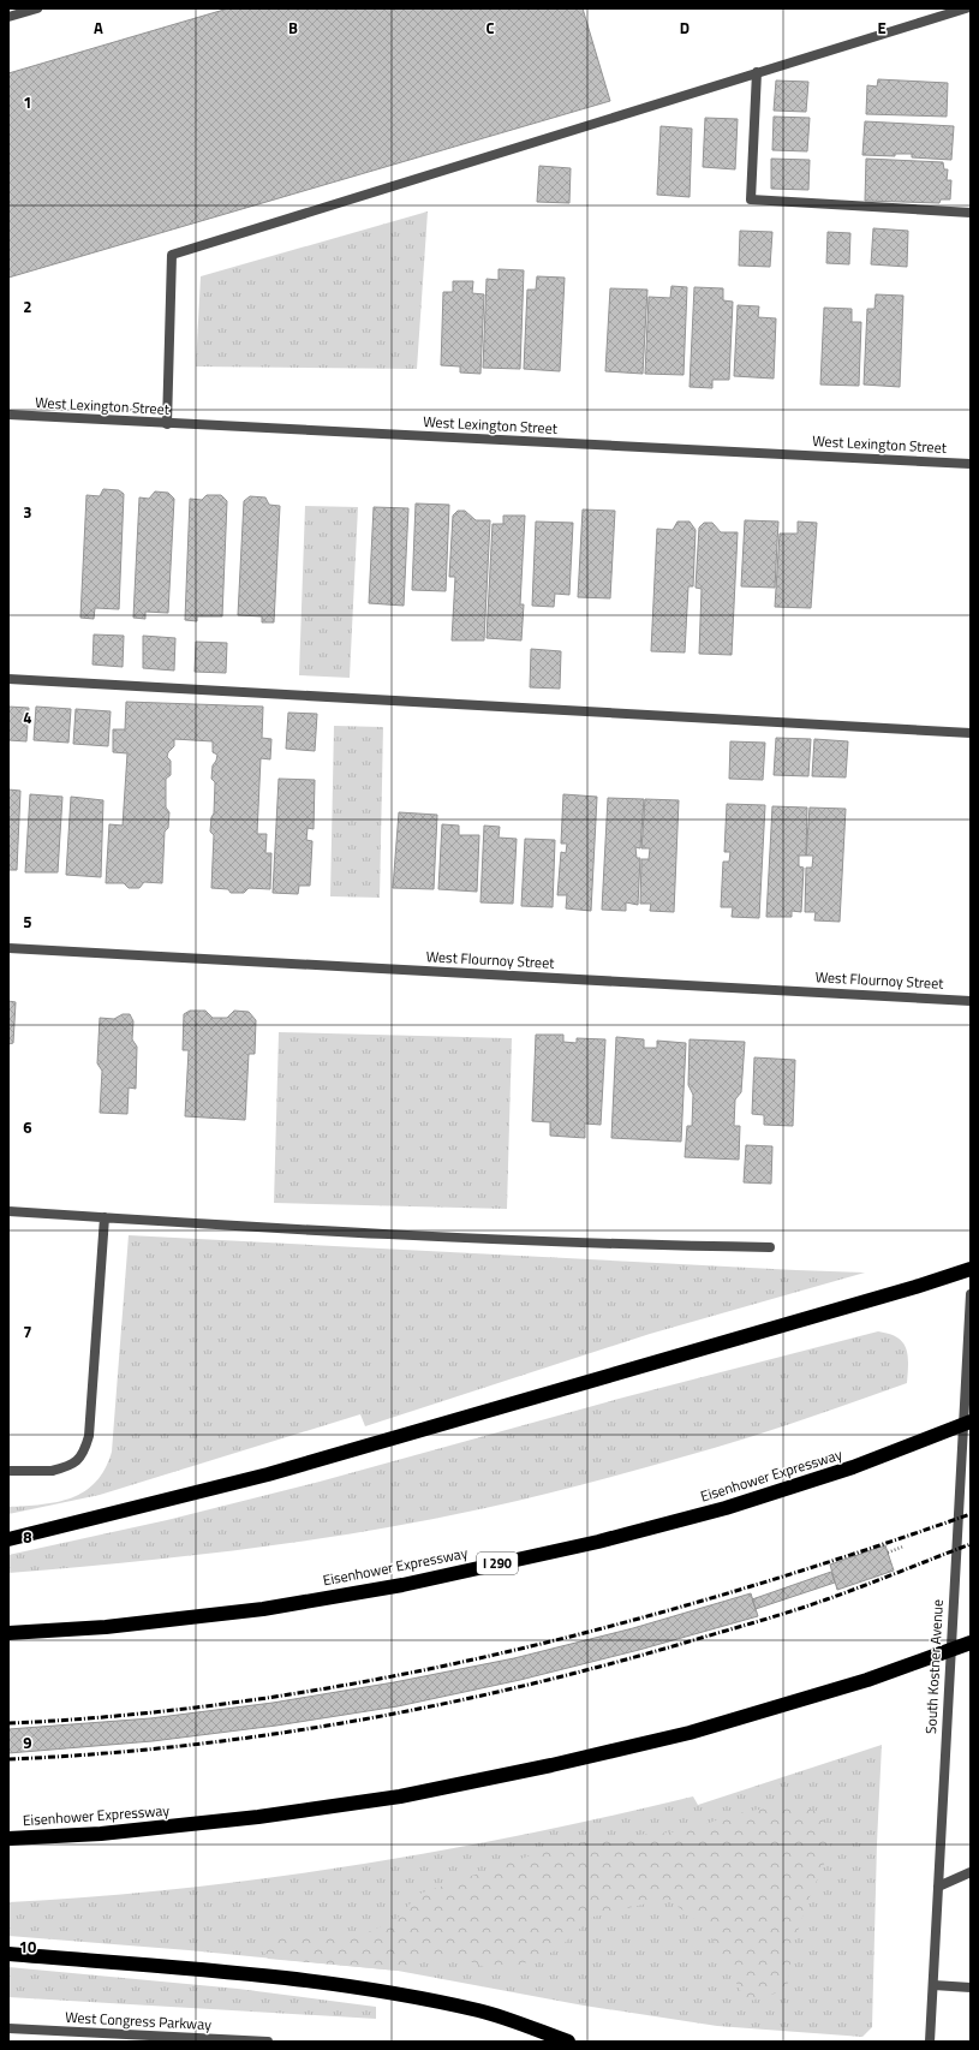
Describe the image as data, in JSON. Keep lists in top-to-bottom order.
{
  "streets": {
    "highway": ["Eisenhower Expressway", "I 290"],
    "street": [
      "West Lexington Street",
      "West Flournoy Street",
      "South Kostner Avenue",
      "West Congress Parkway"
    ]
  },
  "grid": {
    "columns": [
      "A",
      "B",
      "C",
      "D",
      "E"
    ],
    "rows": [
      "1",
      "2",
      "3",
      "4",
      "5",
      "6",
      "7",
      "8",
      "9",
      "10"
    ]
  }
}
